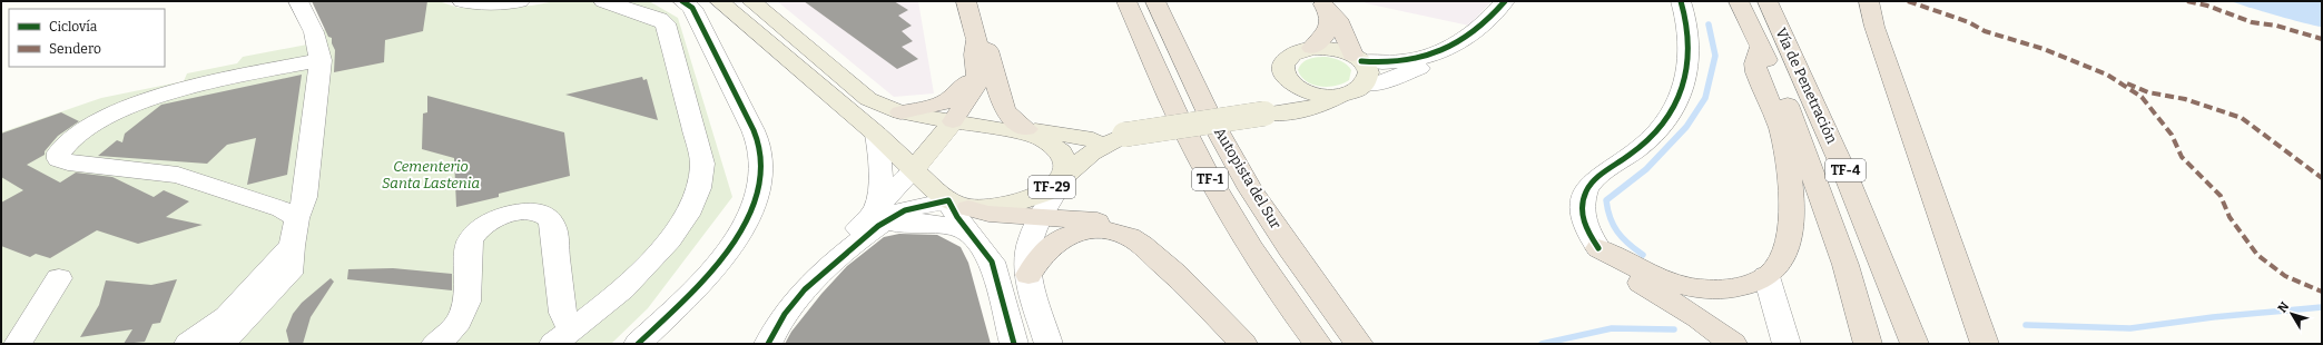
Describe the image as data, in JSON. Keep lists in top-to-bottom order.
{
  "streets": {
    "highway": [
      "Vía de Penetración",
      "TF-4",
      "Autopista del Sur",
      "TF-1"
    ],
    "main road": ["TF-29"]
  },
  "parks": ["Cementerio Santa Lastenia"],
  "legend": ["Ciclovía", "Sendero"],
  "north": "top left"
}
